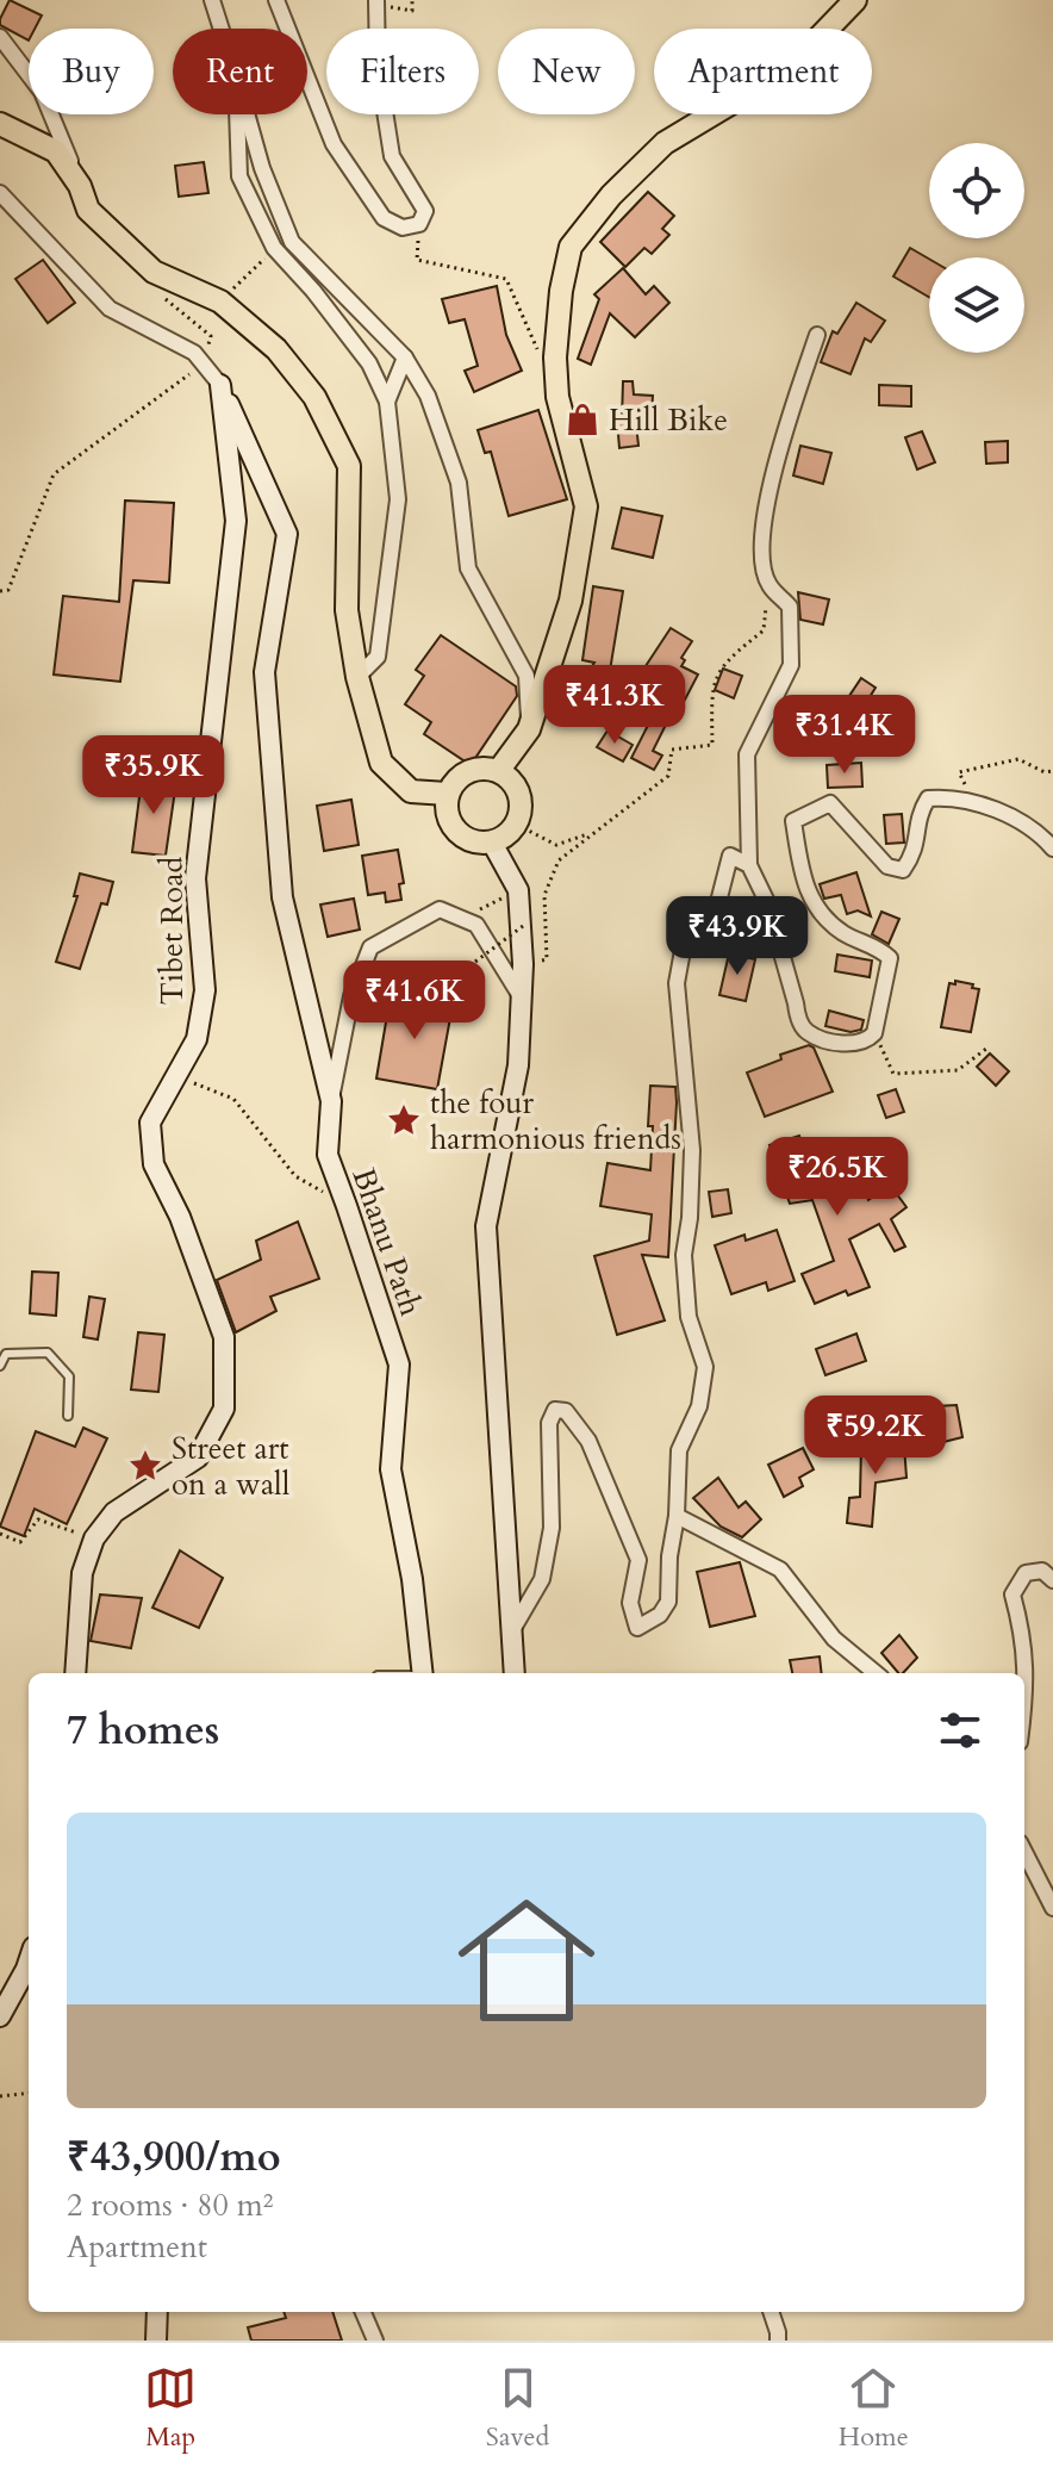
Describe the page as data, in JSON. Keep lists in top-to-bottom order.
{
  "streets": {
    "street": ["Tibet Road", "Bhanu Path"]
  },
  "crossings": [
    ["Tibet Road", "Bhanu Path"]
  ],
  "places": {
    "shop": ["Hill Bike"],
    "place": ["the four harmonious friends", "Street art on a wall"]
  },
  "page": {
    "chip": [
      "Buy",
      "Rent",
      "Filters",
      "New",
      "Apartment"
    ],
    "price": [
      "₹41.3K",
      "₹31.4K",
      "₹35.9K",
      "₹43.9K",
      "₹41.6K",
      "₹26.5K",
      "₹59.2K"
    ],
    "heading": "7 homes",
    "list": [
      {
        "name": "₹43,900/mo",
        "note": "2 rooms · 80 m² · Apartment"
      }
    ],
    "tabs": ["Map", "Saved", "Home"]
  }
}
